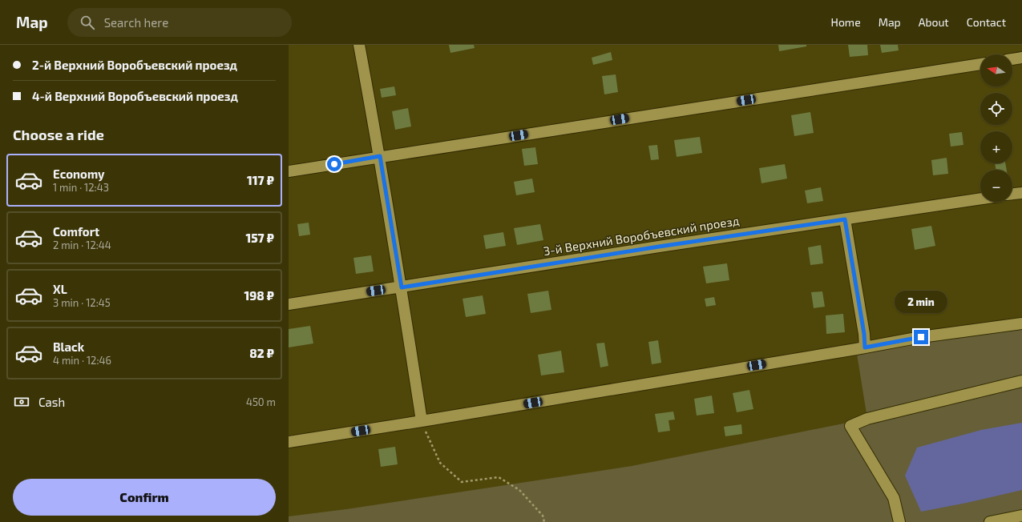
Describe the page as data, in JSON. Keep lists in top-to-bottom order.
{
  "streets": {
    "street": ["3-й Верхний Воробъевский проезд"]
  },
  "north": "left",
  "page": {
    "header": "Map",
    "search": "Search here",
    "nav": [
      "Home",
      "Map",
      "About",
      "Contact"
    ],
    "banner": ["2-й Верхний Воробъевский проезд", "4-й Верхний Воробъевский проезд"],
    "map_buttons": ["+", "−"],
    "heading": "Choose a ride",
    "list": [
      {
        "name": "Economy",
        "note": "1 min · 12:43",
        "value": "117 ₽"
      },
      {
        "name": "Comfort",
        "note": "2 min · 12:44",
        "value": "157 ₽"
      },
      {
        "name": "XL",
        "note": "3 min · 12:45",
        "value": "198 ₽"
      },
      {
        "name": "Black",
        "note": "4 min · 12:46",
        "value": "82 ₽"
      }
    ],
    "bubble": "2 min",
    "pay": ["Cash", "450 m"],
    "buttons": "Confirm"
  }
}
